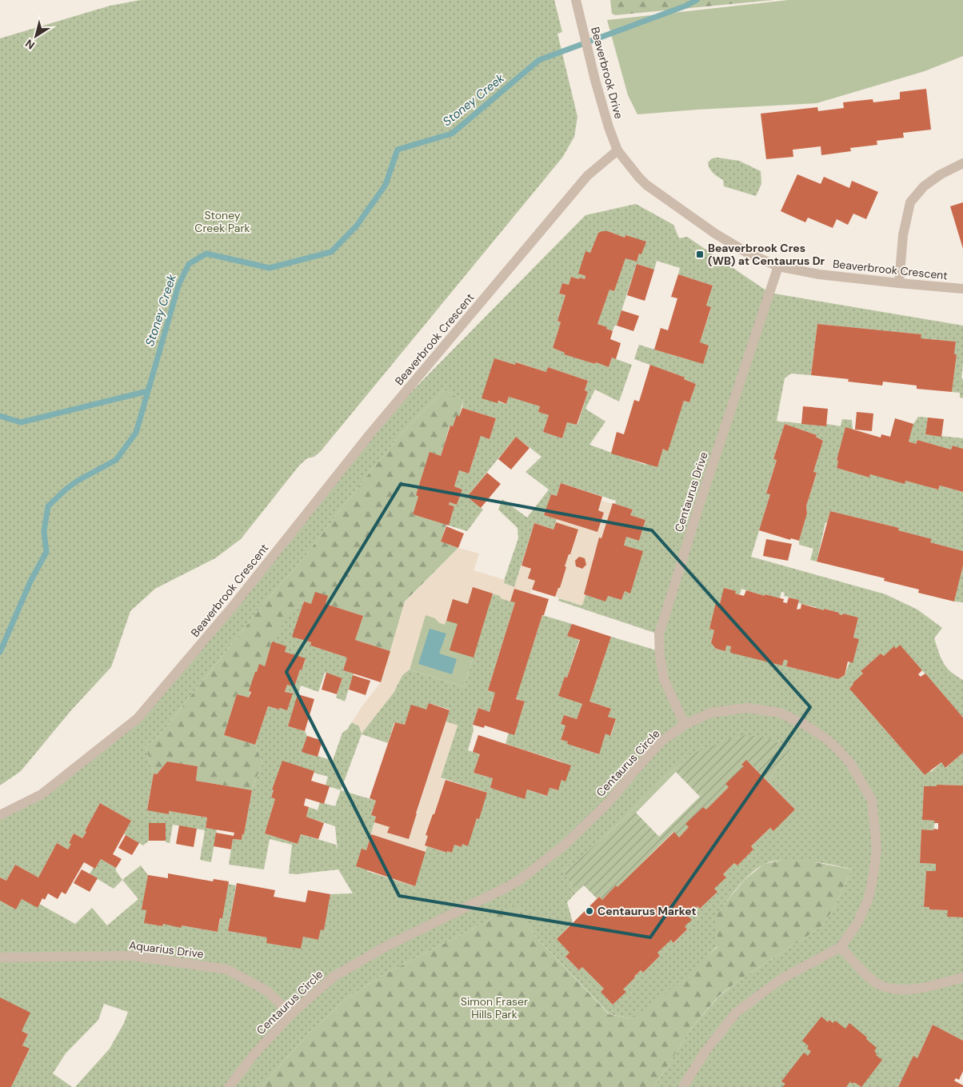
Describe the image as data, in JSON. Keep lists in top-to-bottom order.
{
  "streets": {
    "street": [
      "Beaverbrook Drive",
      "Beaverbrook Crescent",
      "Centaurus Drive",
      "Centaurus Circle",
      "Aquarius Drive"
    ]
  },
  "crossings": [
    ["Beaverbrook Drive", "Beaverbrook Crescent"],
    ["Beaverbrook Crescent", "Centaurus Drive"],
    ["Centaurus Drive", "Centaurus Circle"],
    ["Centaurus Circle", "Aquarius Drive"]
  ],
  "water": ["Stoney Creek"],
  "parks": ["Stoney Creek Park", "Simon Fraser Hills Park"],
  "places": {
    "transit": ["Beaverbrook Cres (WB) at Centaurus Dr"],
    "other": ["Centaurus Market"]
  },
  "north": "bottom left"
}
